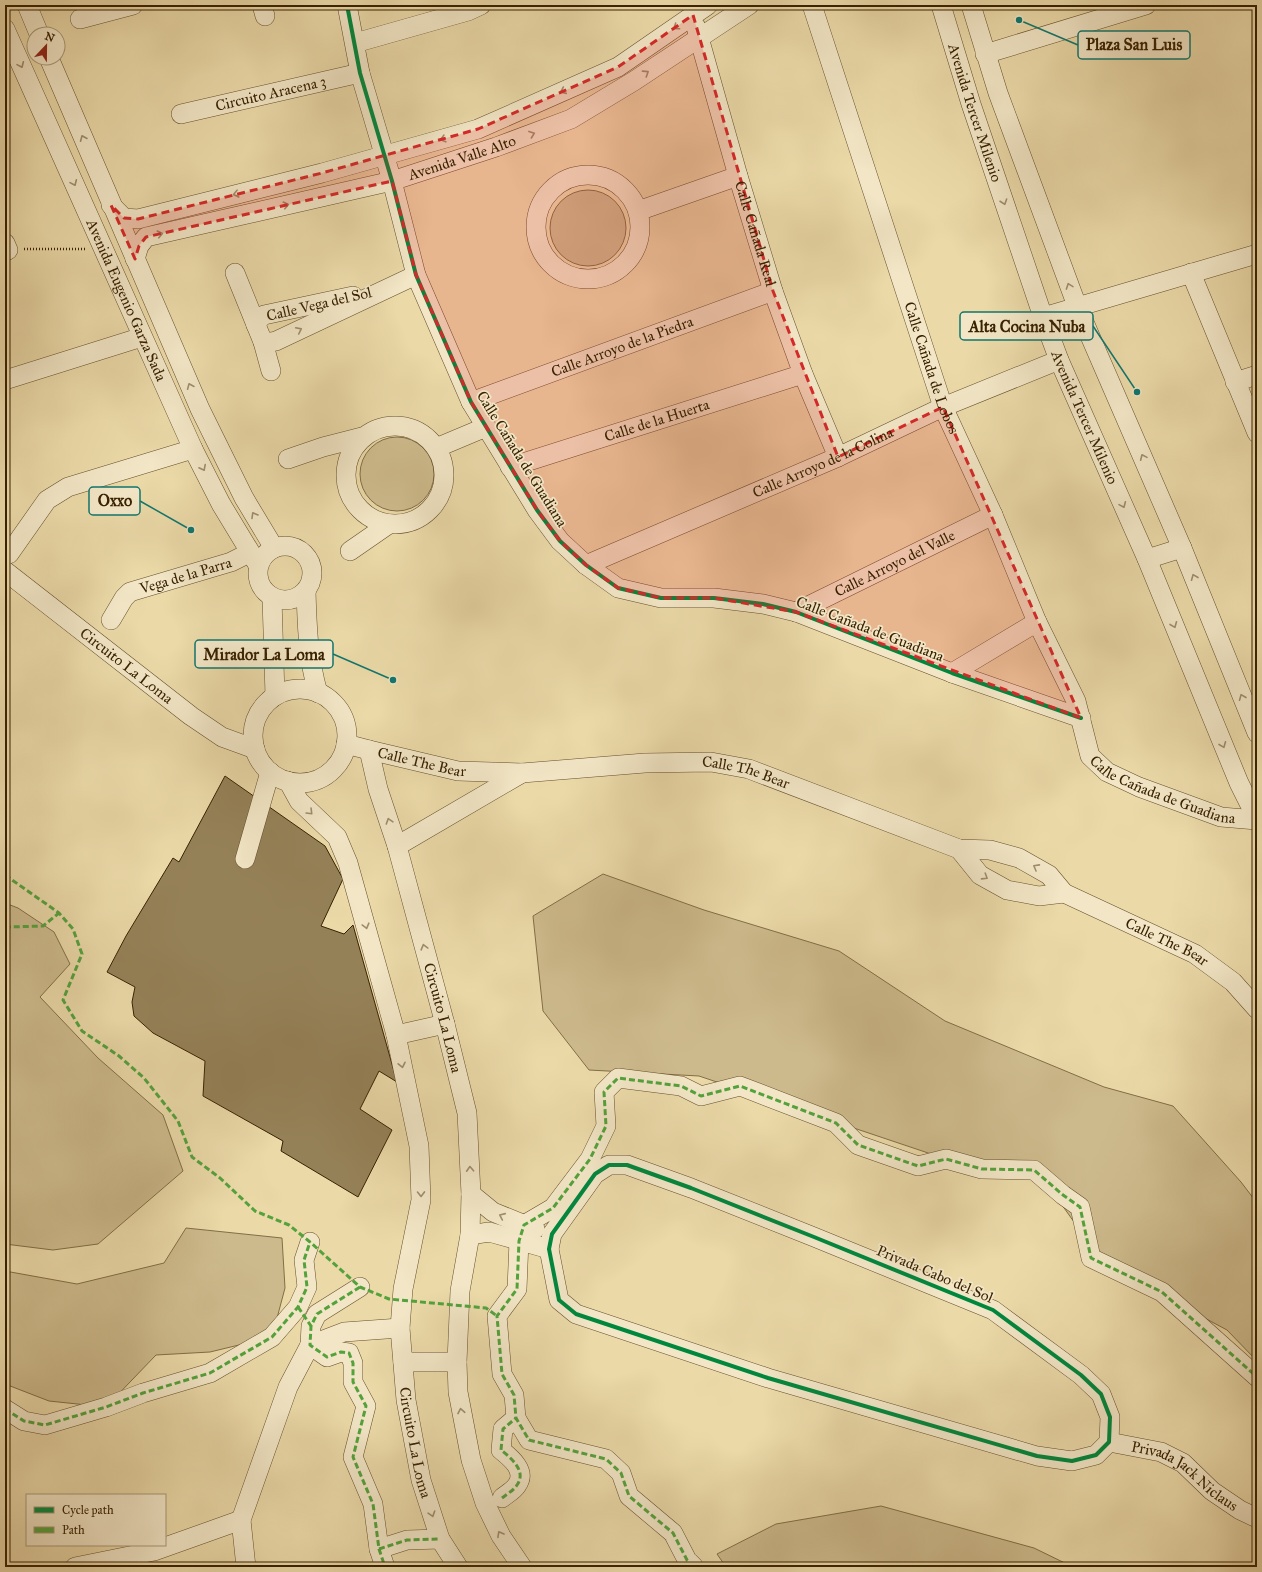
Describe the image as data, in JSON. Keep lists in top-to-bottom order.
{
  "streets": {
    "street": [
      "Circuito Aracena 3",
      "Avenida Tercer Milenio",
      "Avenida Valle Alto",
      "Calle Cañada Real",
      "Avenida Eugenio Garza Sada",
      "Calle Vega del Sol",
      "Calle Arroyo de la Piedra",
      "Calle Cañada de Lobos",
      "Calle de la Huerta",
      "Calle Cañada de Guadiana",
      "Calle Arroyo de la Colina",
      "Calle Arroyo del Valle",
      "Vega de la Parra",
      "Circuito La Loma",
      "Calle The Bear",
      "Privada Cabo del Sol",
      "Privada Jack Niclaus"
    ]
  },
  "crossings": [
    ["Circuito Aracena 3", "Calle Cañada de Guadiana"],
    ["Avenida Tercer Milenio", "Calle Cañada de Guadiana"],
    ["Avenida Tercer Milenio", "Calle Arroyo de la Colina"],
    ["Avenida Valle Alto", "Calle Cañada Real"],
    ["Avenida Valle Alto", "Avenida Eugenio Garza Sada"],
    ["Avenida Valle Alto", "Calle Cañada de Guadiana"],
    ["Calle Cañada Real", "Calle Arroyo de la Piedra"],
    ["Calle Cañada Real", "Calle de la Huerta"],
    ["Calle Cañada Real", "Calle Arroyo de la Colina"],
    ["Avenida Eugenio Garza Sada", "Vega de la Parra"],
    ["Calle Vega del Sol", "Calle Cañada de Guadiana"],
    ["Calle Arroyo de la Piedra", "Calle Cañada de Guadiana"],
    ["Calle Cañada de Lobos", "Calle Cañada de Guadiana"],
    ["Calle Cañada de Lobos", "Calle Arroyo de la Colina"],
    ["Calle Cañada de Lobos", "Calle Arroyo del Valle"],
    ["Calle de la Huerta", "Calle Cañada de Guadiana"],
    ["Calle Cañada de Guadiana", "Calle Arroyo de la Colina"],
    ["Calle Cañada de Guadiana", "Calle Arroyo del Valle"],
    ["Circuito La Loma", "Calle The Bear"],
    ["Privada Cabo del Sol", "Privada Jack Niclaus"]
  ],
  "places": [
    "Plaza San Luis",
    "Alta Cocina Nuba",
    "Oxxo",
    "Mirador La Loma"
  ],
  "legend": ["Cycle path", "Path"],
  "north": "top"
}
